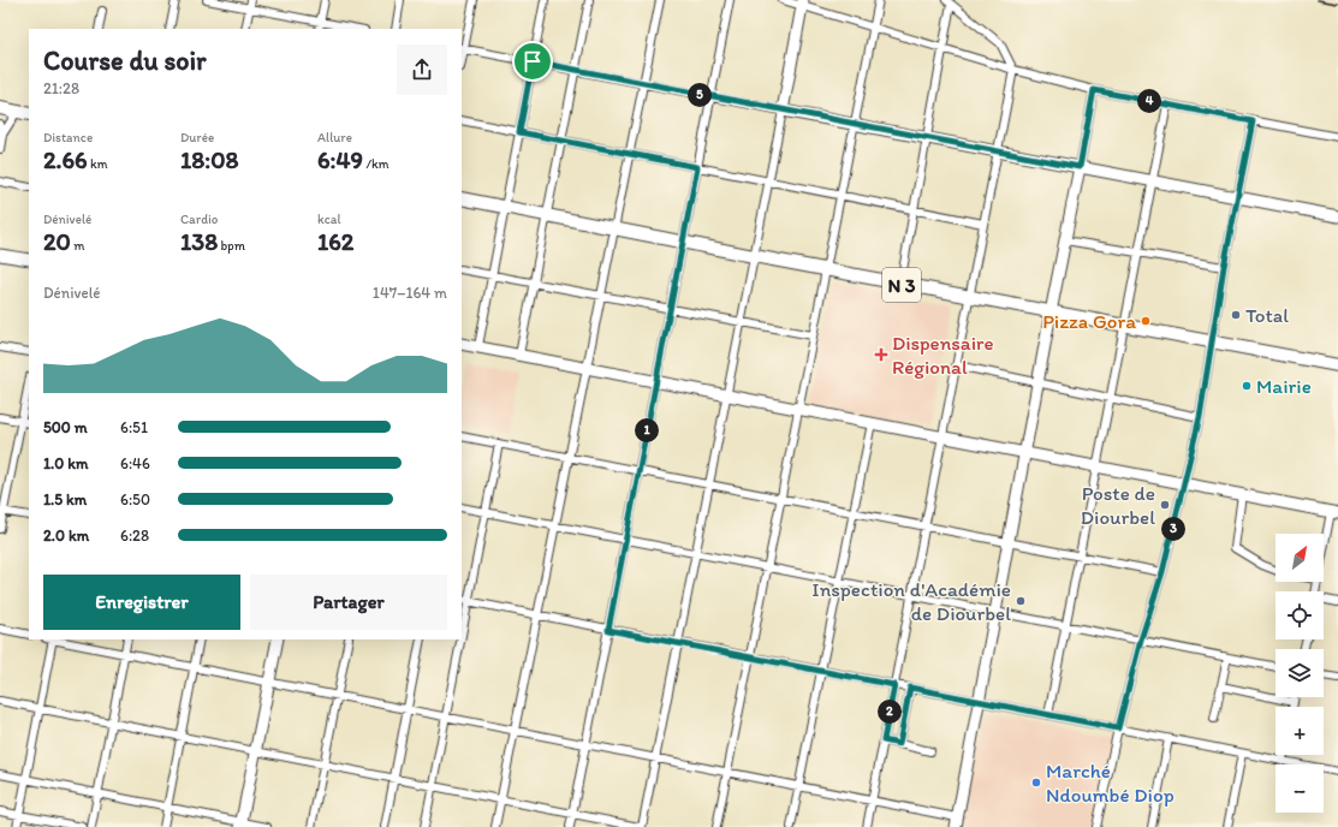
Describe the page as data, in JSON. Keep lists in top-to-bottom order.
{
  "streets": {
    "main road": ["N 3"]
  },
  "places": {
    "other": [
      "Total",
      "Pizza Gora",
      "Mairie",
      "Poste de Diourbel",
      "Inspection d'Académie de Diourbel",
      "Marché Ndoumbé Diop"
    ],
    "health": ["Dispensaire Régional"]
  },
  "north": "top right",
  "page": {
    "heading": ["Course du soir", "21:28"],
    "pins": [
      "5",
      "4",
      "1",
      "3",
      "2"
    ],
    "stats": [
      ["Distance", "2.66 km"],
      ["Durée", "18:08"],
      ["Allure", "6:49 /km"],
      ["Dénivelé", "20 m"],
      ["Cardio", "138 bpm"],
      ["kcal", "162"]
    ],
    "chart": ["Dénivelé", "147–164 m"],
    "list": [
      {
        "name": "500 m",
        "note": "6:51"
      },
      {
        "name": "1.0 km",
        "note": "6:46"
      },
      {
        "name": "1.5 km",
        "note": "6:50"
      },
      {
        "name": "2.0 km",
        "note": "6:28"
      }
    ],
    "map_buttons": ["+", "−"],
    "buttons": ["Enregistrer", "Partager"]
  }
}
